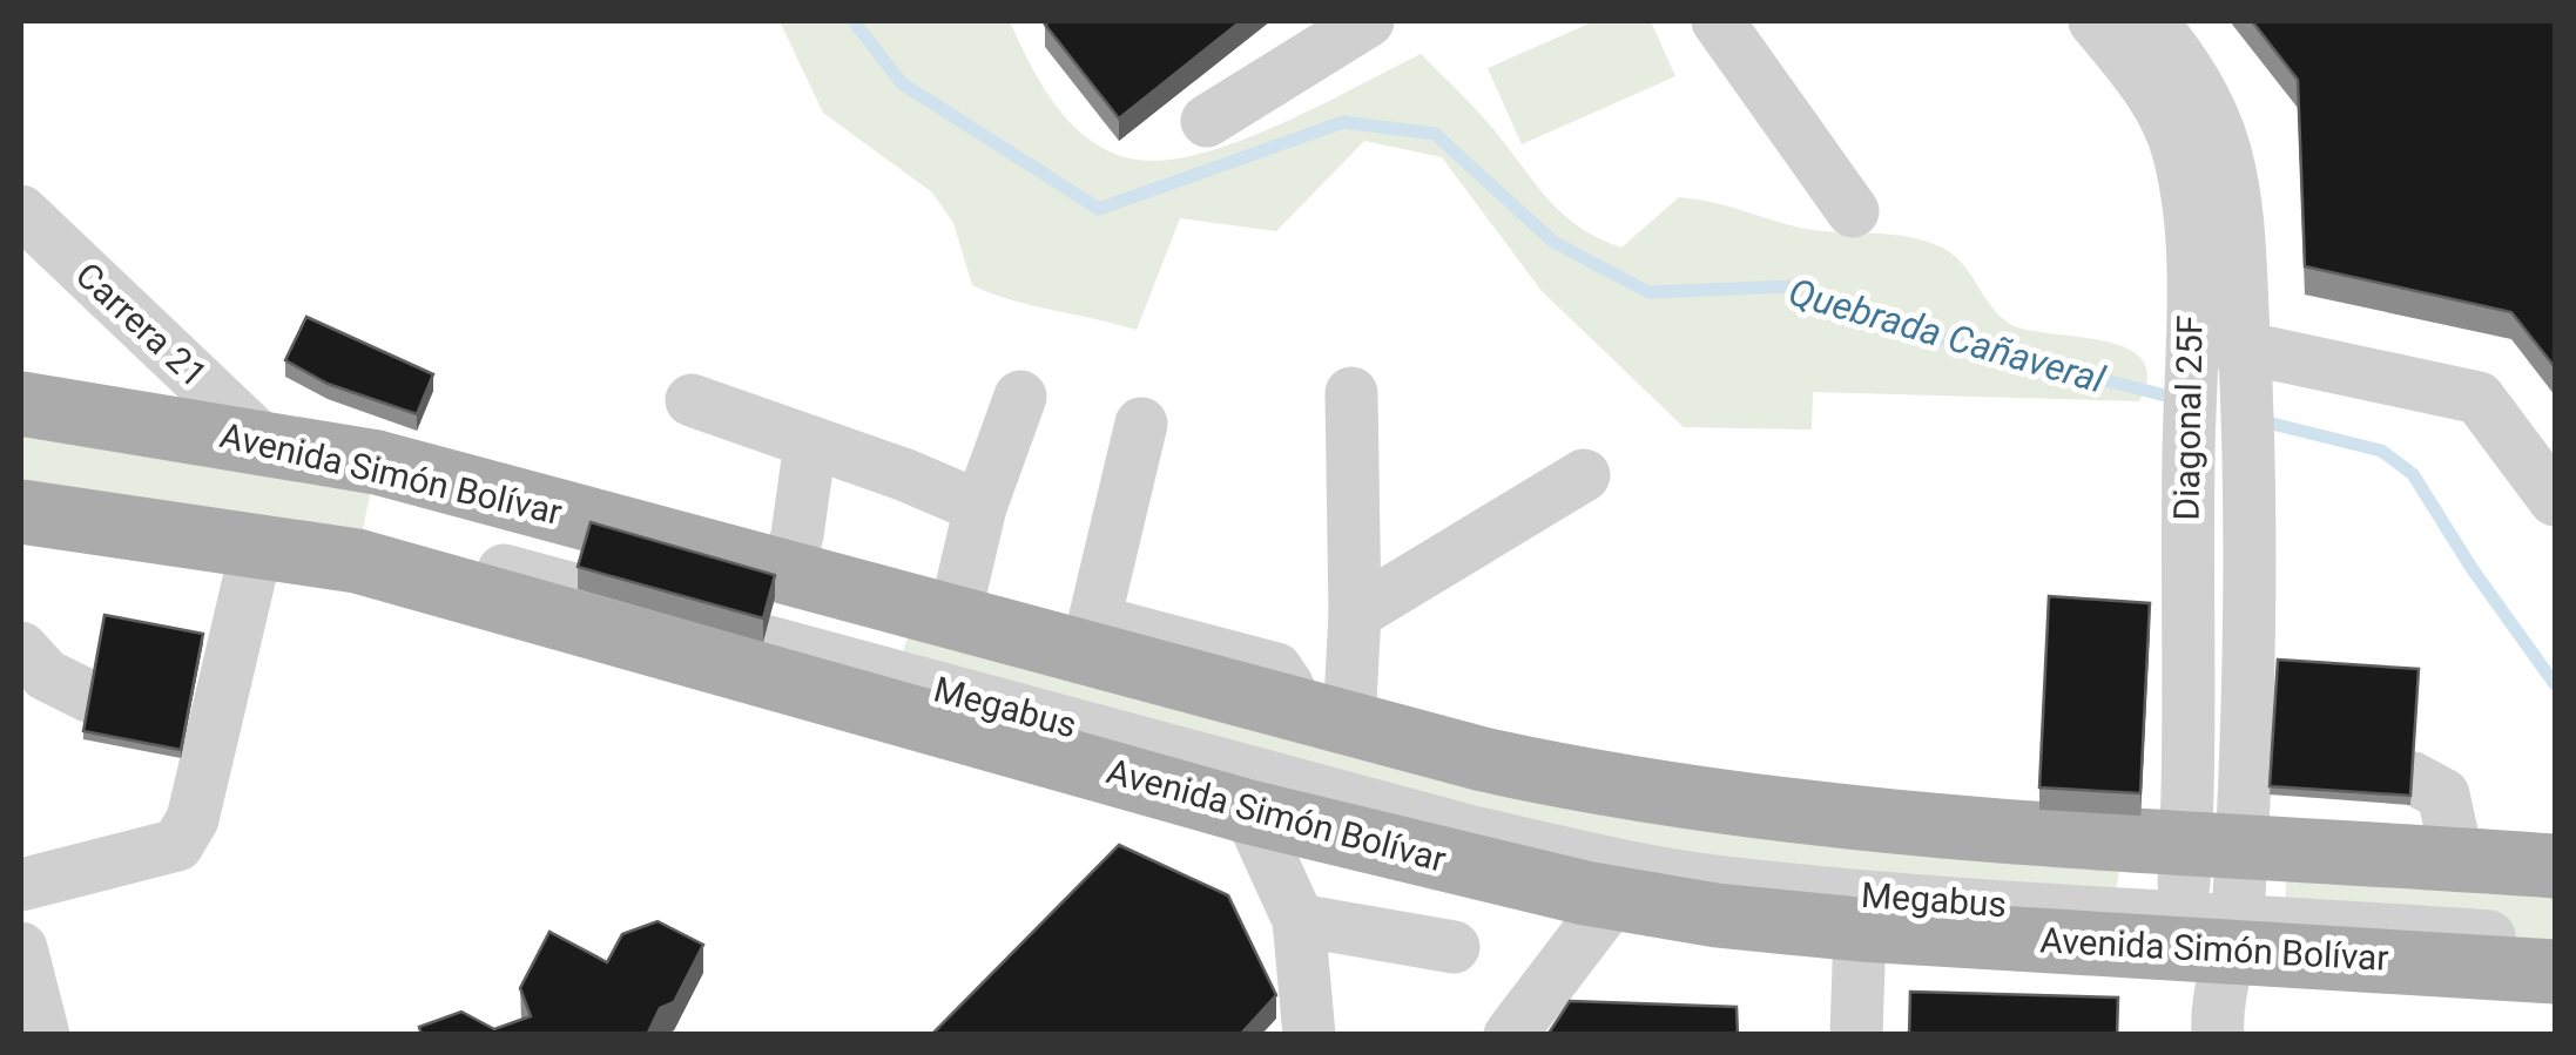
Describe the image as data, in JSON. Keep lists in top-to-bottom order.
{
  "streets": {
    "main road": ["Avenida Simón Bolívar"],
    "street": ["Carrera 21", "Diagonal 25F", "Megabus"]
  },
  "crossings": [
    ["Carrera 21", "Avenida Simón Bolívar"],
    ["Diagonal 25F", "Avenida Simón Bolívar"],
    ["Diagonal 25F", "Megabus"],
    ["Avenida Simón Bolívar", "Megabus"]
  ],
  "water": ["Quebrada Cañaveral"]
}
